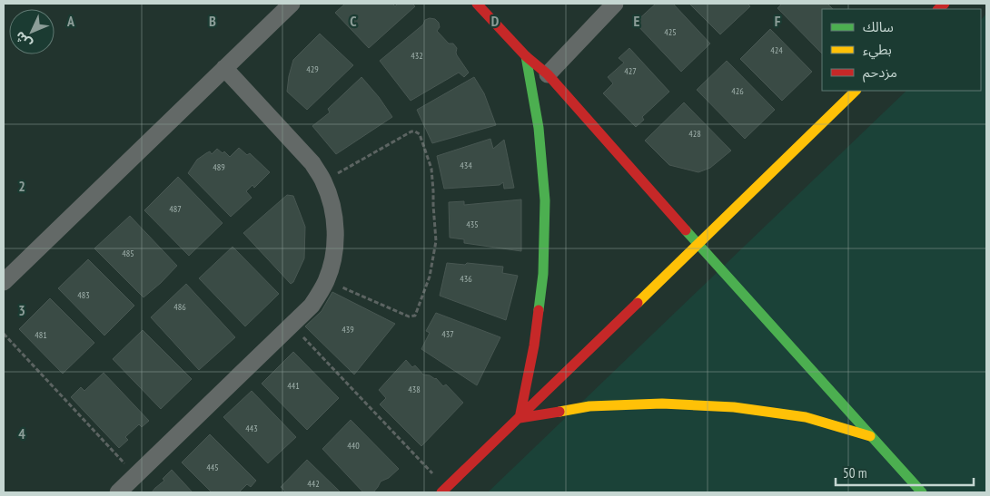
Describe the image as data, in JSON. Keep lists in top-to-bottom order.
{
  "house_numbers": [
    "425",
    "424",
    "432",
    "429",
    "427",
    "426",
    "428",
    "434",
    "489",
    "487",
    "435",
    "485",
    "436",
    "483",
    "486",
    "439",
    "437",
    "481",
    "441",
    "438",
    "443",
    "440",
    "445",
    "442"
  ],
  "legend": ["سالك", "بطيء", "مزدحم"],
  "scale_bar": "50 m",
  "north": "bottom left",
  "grid": {
    "columns": [
      "A",
      "B",
      "C",
      "D",
      "E",
      "F"
    ],
    "rows": ["2", "3", "4"]
  }
}
